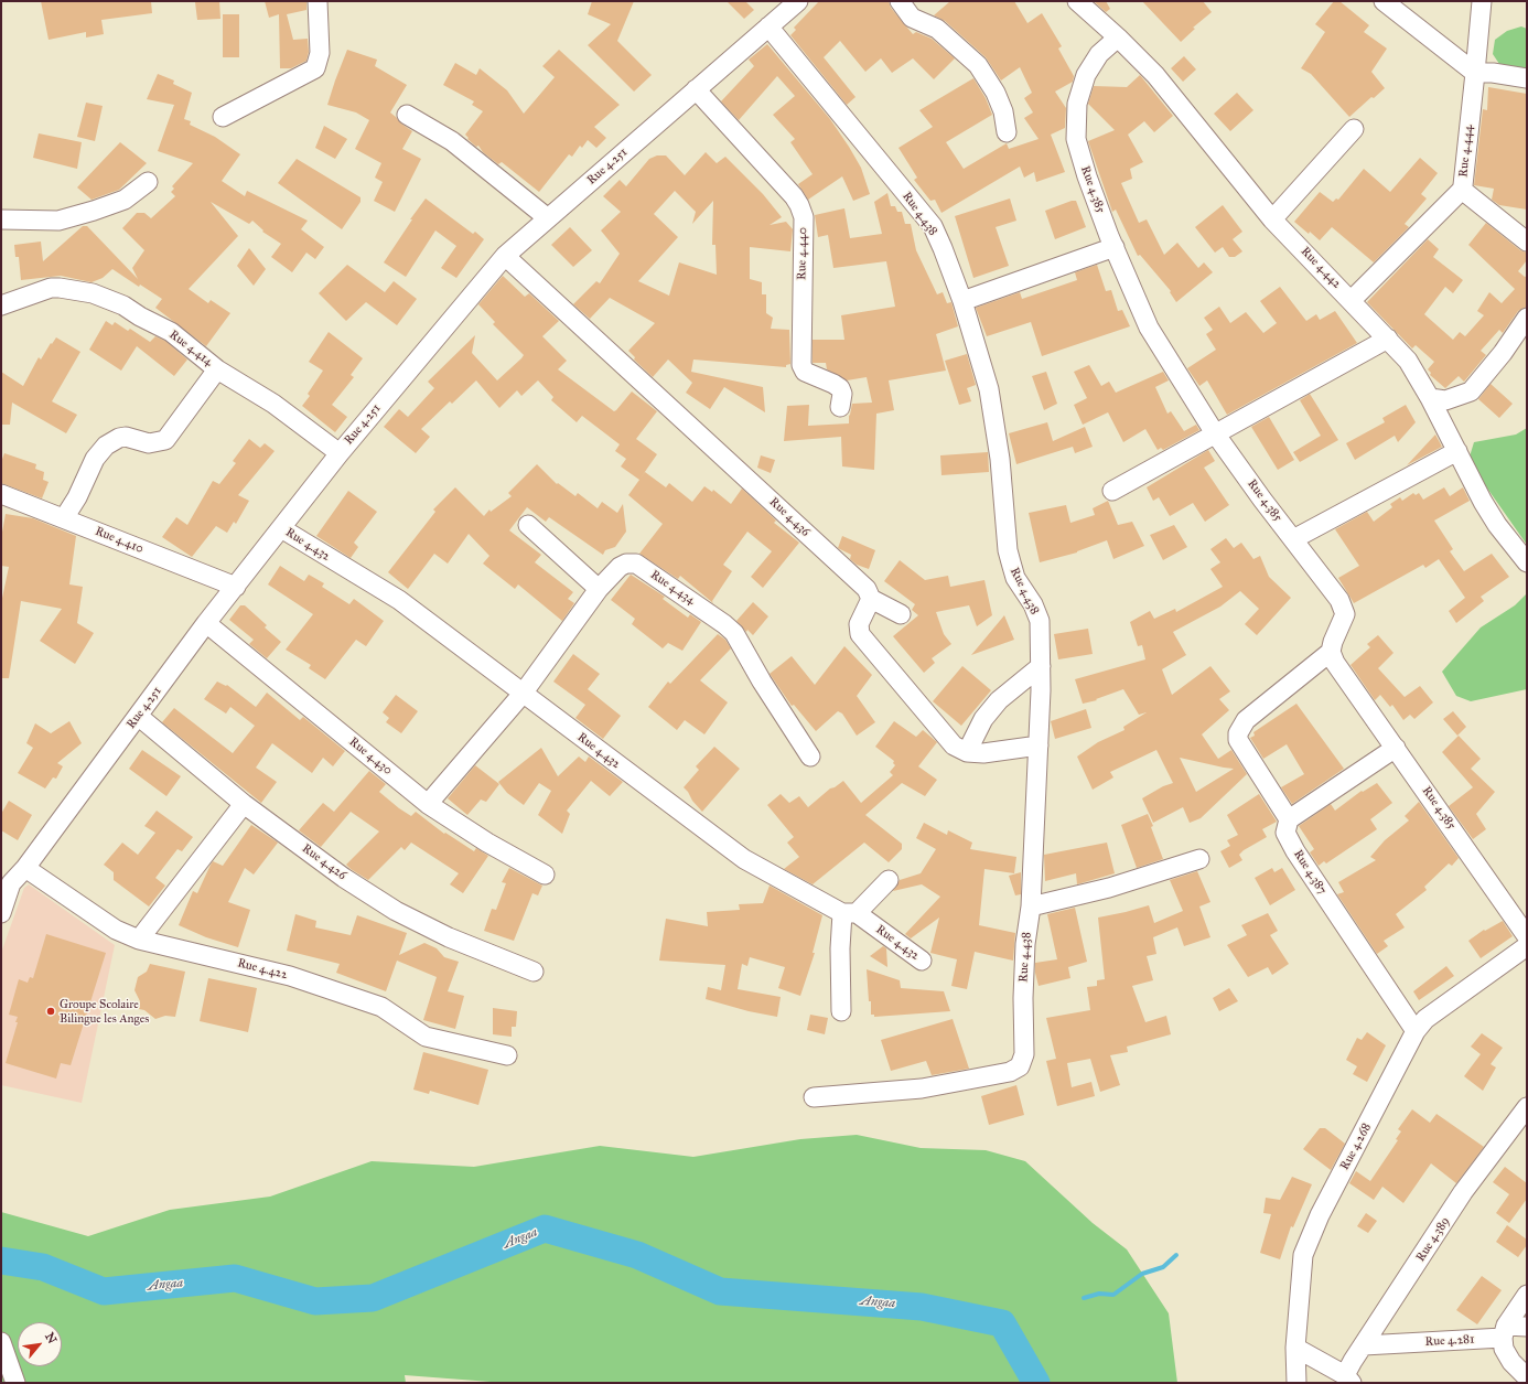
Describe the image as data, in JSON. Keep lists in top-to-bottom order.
{
  "streets": {
    "street": [
      "Rue 4.444",
      "Rue 4.251",
      "Rue 4.385",
      "Rue 4.438",
      "Rue 4.440",
      "Rue 4.442",
      "Rue 4.414",
      "Rue 4.436",
      "Rue 4.410",
      "Rue 4.432",
      "Rue 4.434",
      "Rue 4.430",
      "Rue 4.426",
      "Rue 4.387",
      "Rue 4.422",
      "Rue 4.268",
      "Rue 4.389",
      "Rue 4.281"
    ]
  },
  "crossings": [
    ["Rue 4.444", "Rue 4.442"],
    ["Rue 4.251", "Rue 4.438"],
    ["Rue 4.251", "Rue 4.440"],
    ["Rue 4.251", "Rue 4.414"],
    ["Rue 4.251", "Rue 4.436"],
    ["Rue 4.251", "Rue 4.410"],
    ["Rue 4.251", "Rue 4.432"],
    ["Rue 4.251", "Rue 4.430"],
    ["Rue 4.251", "Rue 4.426"],
    ["Rue 4.251", "Rue 4.422"],
    ["Rue 4.385", "Rue 4.442"],
    ["Rue 4.432", "Rue 4.434"],
    ["Rue 4.434", "Rue 4.430"],
    ["Rue 4.387", "Rue 4.268"],
    ["Rue 4.389", "Rue 4.281"]
  ],
  "water": ["Angaa"],
  "places": ["Groupe Scolaire Bilingue les Anges"],
  "north": "top right"
}
